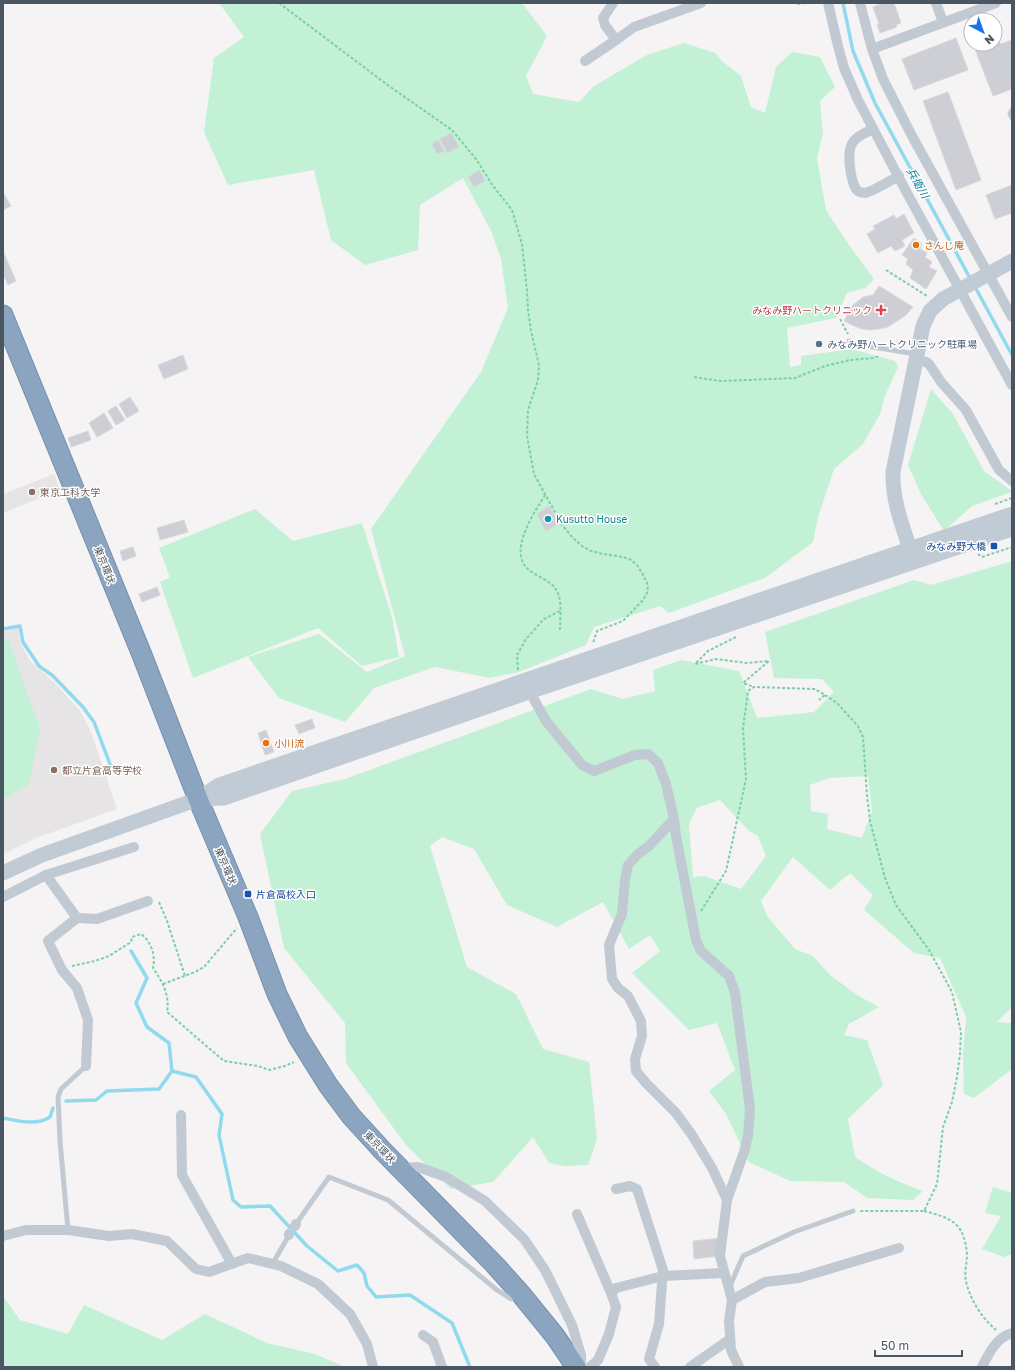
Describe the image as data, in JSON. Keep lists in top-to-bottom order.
{
  "streets": {
    "highway": ["東京環状"]
  },
  "water": ["兵衛川"],
  "places": {
    "other": [
      "さんじ庵",
      "みなみ野ハートクリニック駐車場",
      "東京工科大学",
      "Kusutto House",
      "小川流",
      "都立片倉高等学校"
    ],
    "health": ["みなみ野ハートクリニック"],
    "transit": ["みなみ野大橋", "片倉高校入口"]
  },
  "scale_bar": "50 m",
  "north": "bottom right"
}
